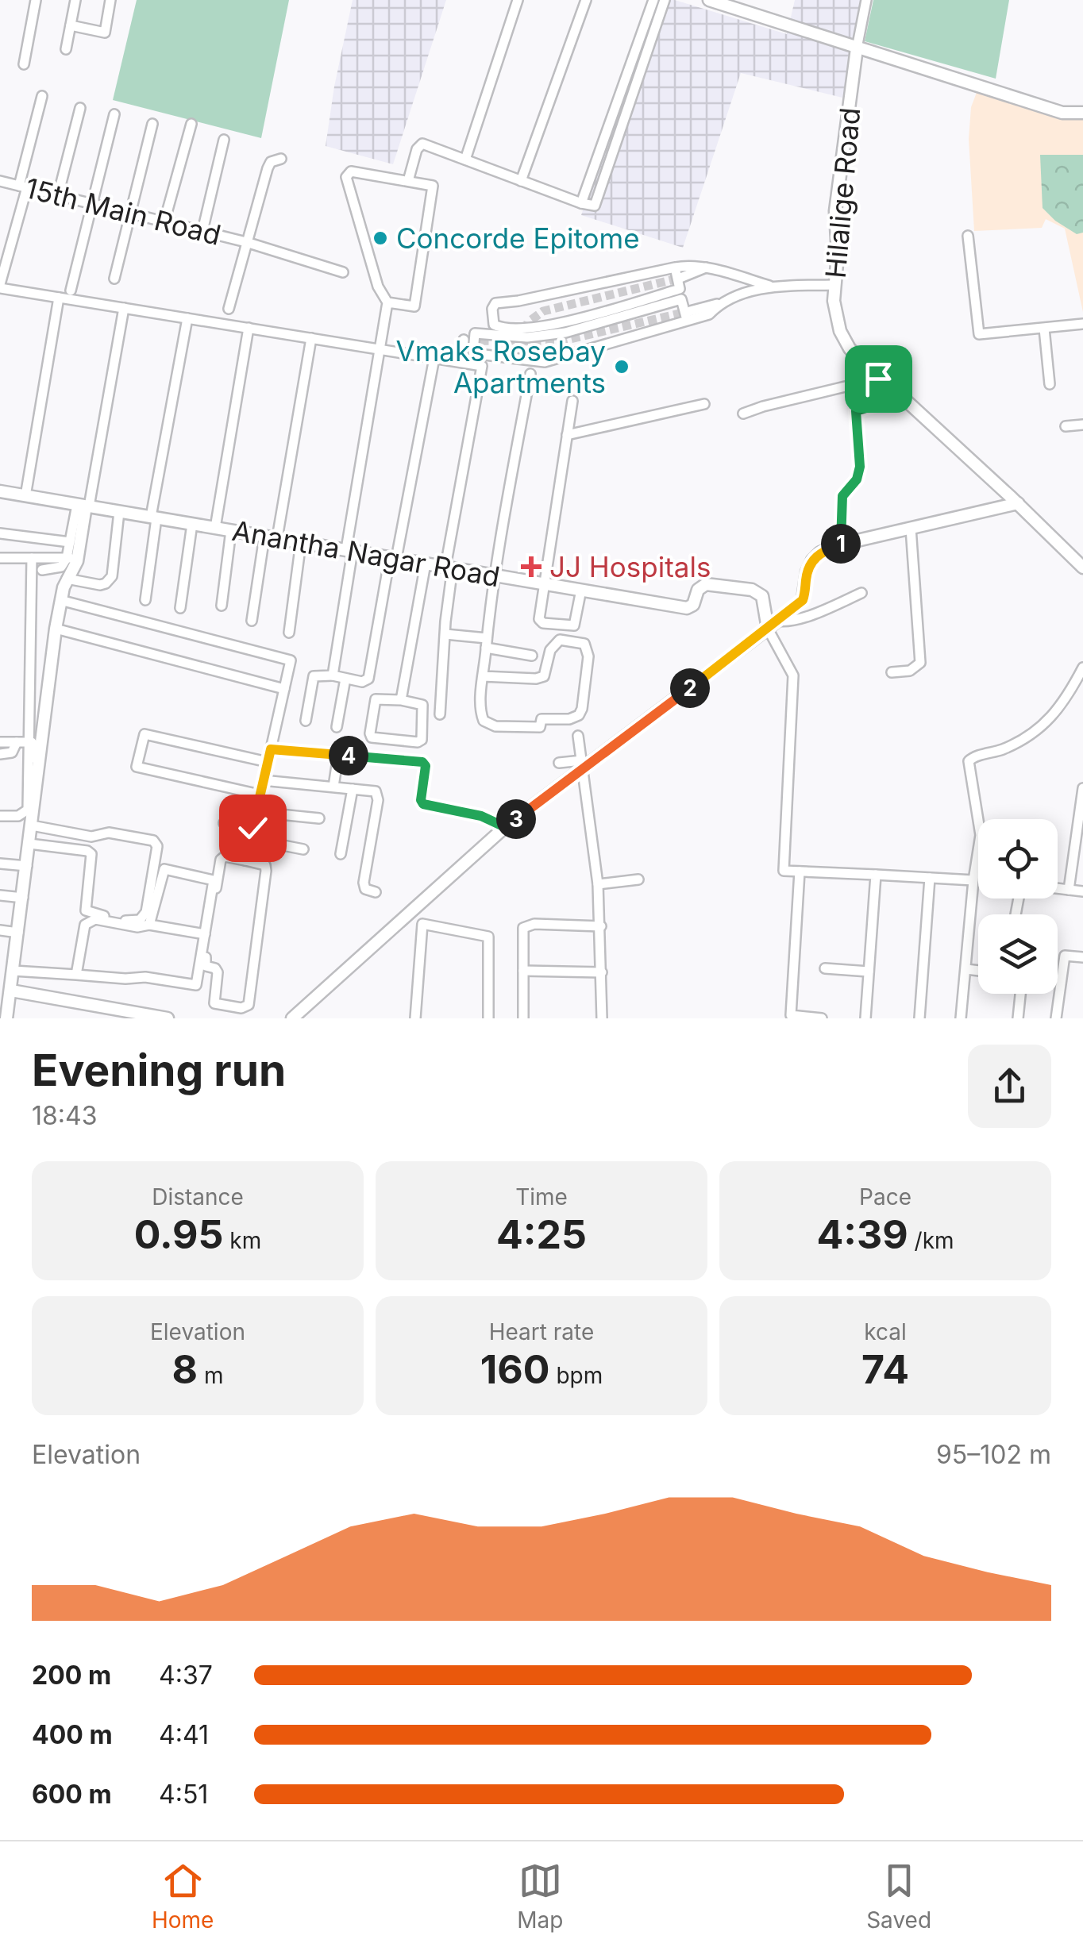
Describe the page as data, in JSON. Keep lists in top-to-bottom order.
{
  "streets": {
    "street": ["Hilalige Road", "15th Main Road", "Anantha Nagar Road"]
  },
  "places": {
    "other": ["Concorde Epitome", "Vmaks Rosebay Apartments"],
    "health": ["JJ Hospitals"]
  },
  "page": {
    "pins": [
      "1",
      "2",
      "4",
      "3"
    ],
    "heading": ["Evening run", "18:43"],
    "stats": [
      ["Distance", "0.95 km"],
      ["Time", "4:25"],
      ["Pace", "4:39 /km"],
      ["Elevation", "8 m"],
      ["Heart rate", "160 bpm"],
      ["kcal", "74"]
    ],
    "chart": ["Elevation", "95–102 m"],
    "list": [
      {
        "name": "200 m",
        "note": "4:37"
      },
      {
        "name": "400 m",
        "note": "4:41"
      },
      {
        "name": "600 m",
        "note": "4:51"
      }
    ],
    "tabs": ["Home", "Map", "Saved"]
  }
}
